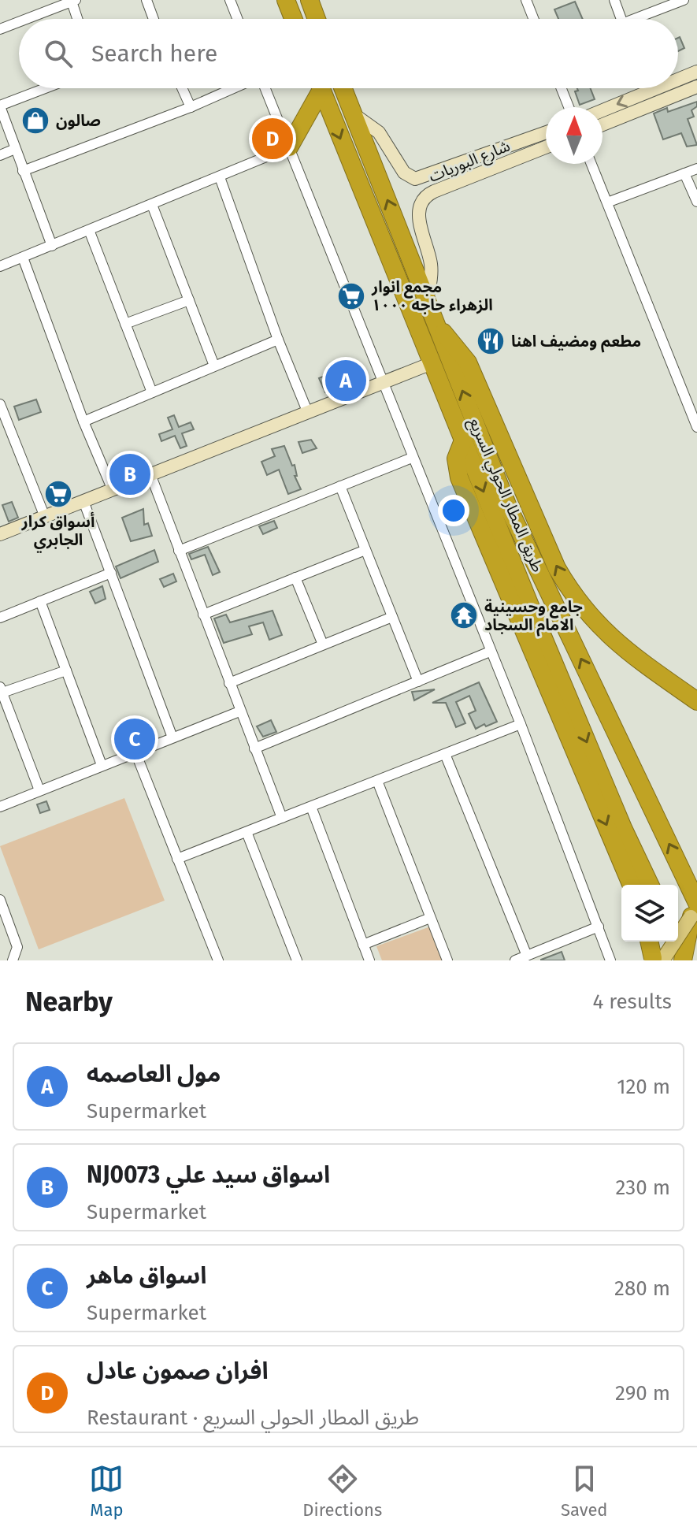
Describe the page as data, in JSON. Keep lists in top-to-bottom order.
{
  "streets": {
    "highway": ["طريق المطار الحولي السريع"],
    "street": ["شارع البوريات"]
  },
  "crossings": [
    ["شارع البوريات", "طريق المطار الحولي السريع"]
  ],
  "places": {
    "shop": ["صالون"],
    "supermarket": ["مجمع انوار الزهراء حاجه ١٠٠٠", "أسواق كرار الجابري"],
    "restaurant": ["مطعم ومضيف اهنا"],
    "temple": ["جامع وحسينية الامام السجاد"]
  },
  "north": "top",
  "page": {
    "search": "Search here",
    "pins": [
      "D",
      "A",
      "B",
      "C"
    ],
    "heading": ["Nearby", "4 results"],
    "list": [
      {
        "mark": "A",
        "name": "مول العاصمه",
        "note": "Supermarket",
        "value": "120 m"
      },
      {
        "mark": "B",
        "name": "NJ0073 اسواق سيد علي",
        "note": "Supermarket",
        "value": "230 m"
      },
      {
        "mark": "C",
        "name": "اسواق ماهر",
        "note": "Supermarket",
        "value": "280 m"
      },
      {
        "mark": "D",
        "name": "افران صمون عادل",
        "note": "Restaurant · طريق المطار الحولي السريع",
        "value": "290 m"
      }
    ],
    "nav": ["Map", "Directions", "Saved"]
  }
}
